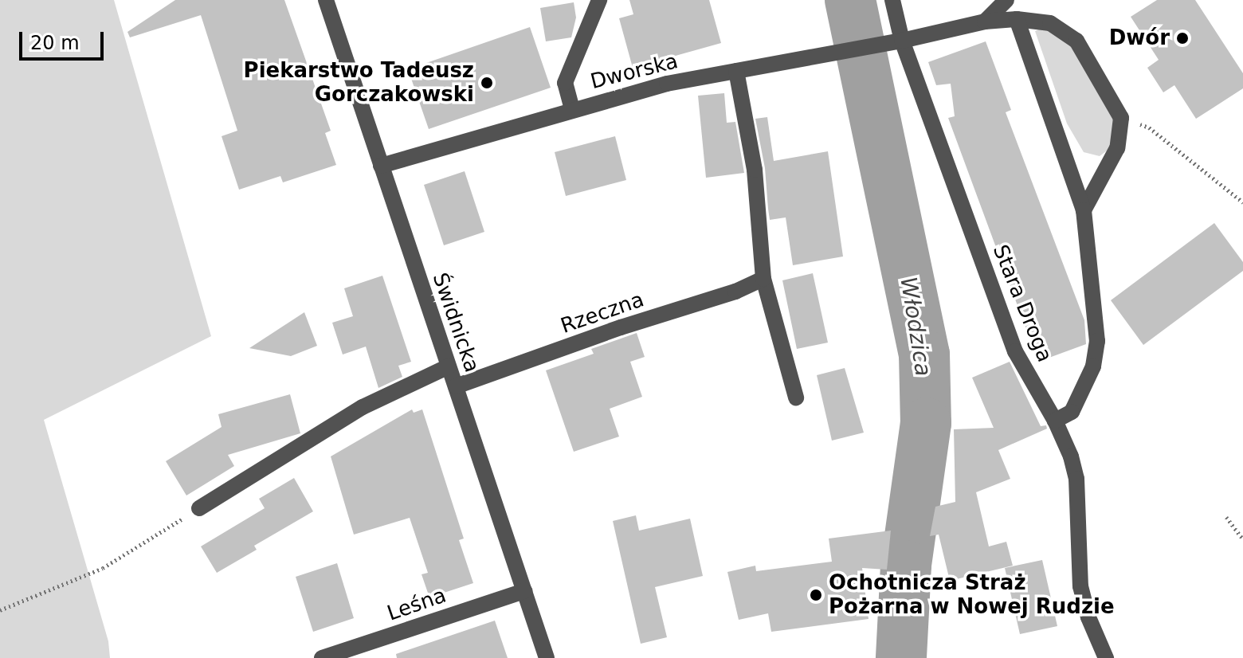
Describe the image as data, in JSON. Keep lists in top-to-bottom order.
{
  "streets": {
    "street": [
      "Dworska",
      "Stara Droga",
      "Rzeczna",
      "Świdnicka",
      "Leśna"
    ]
  },
  "crossings": [
    ["Dworska", "Stara Droga"],
    ["Dworska", "Świdnicka"],
    ["Rzeczna", "Świdnicka"],
    ["Świdnicka", "Leśna"]
  ],
  "water": ["Włodzica"],
  "places": ["Dwór", "Piekarstwo Tadeusz Gorczakowski", "Ochotnicza Straż Pożarna w Nowej Rudzie"],
  "scale_bar": "20 m"
}
